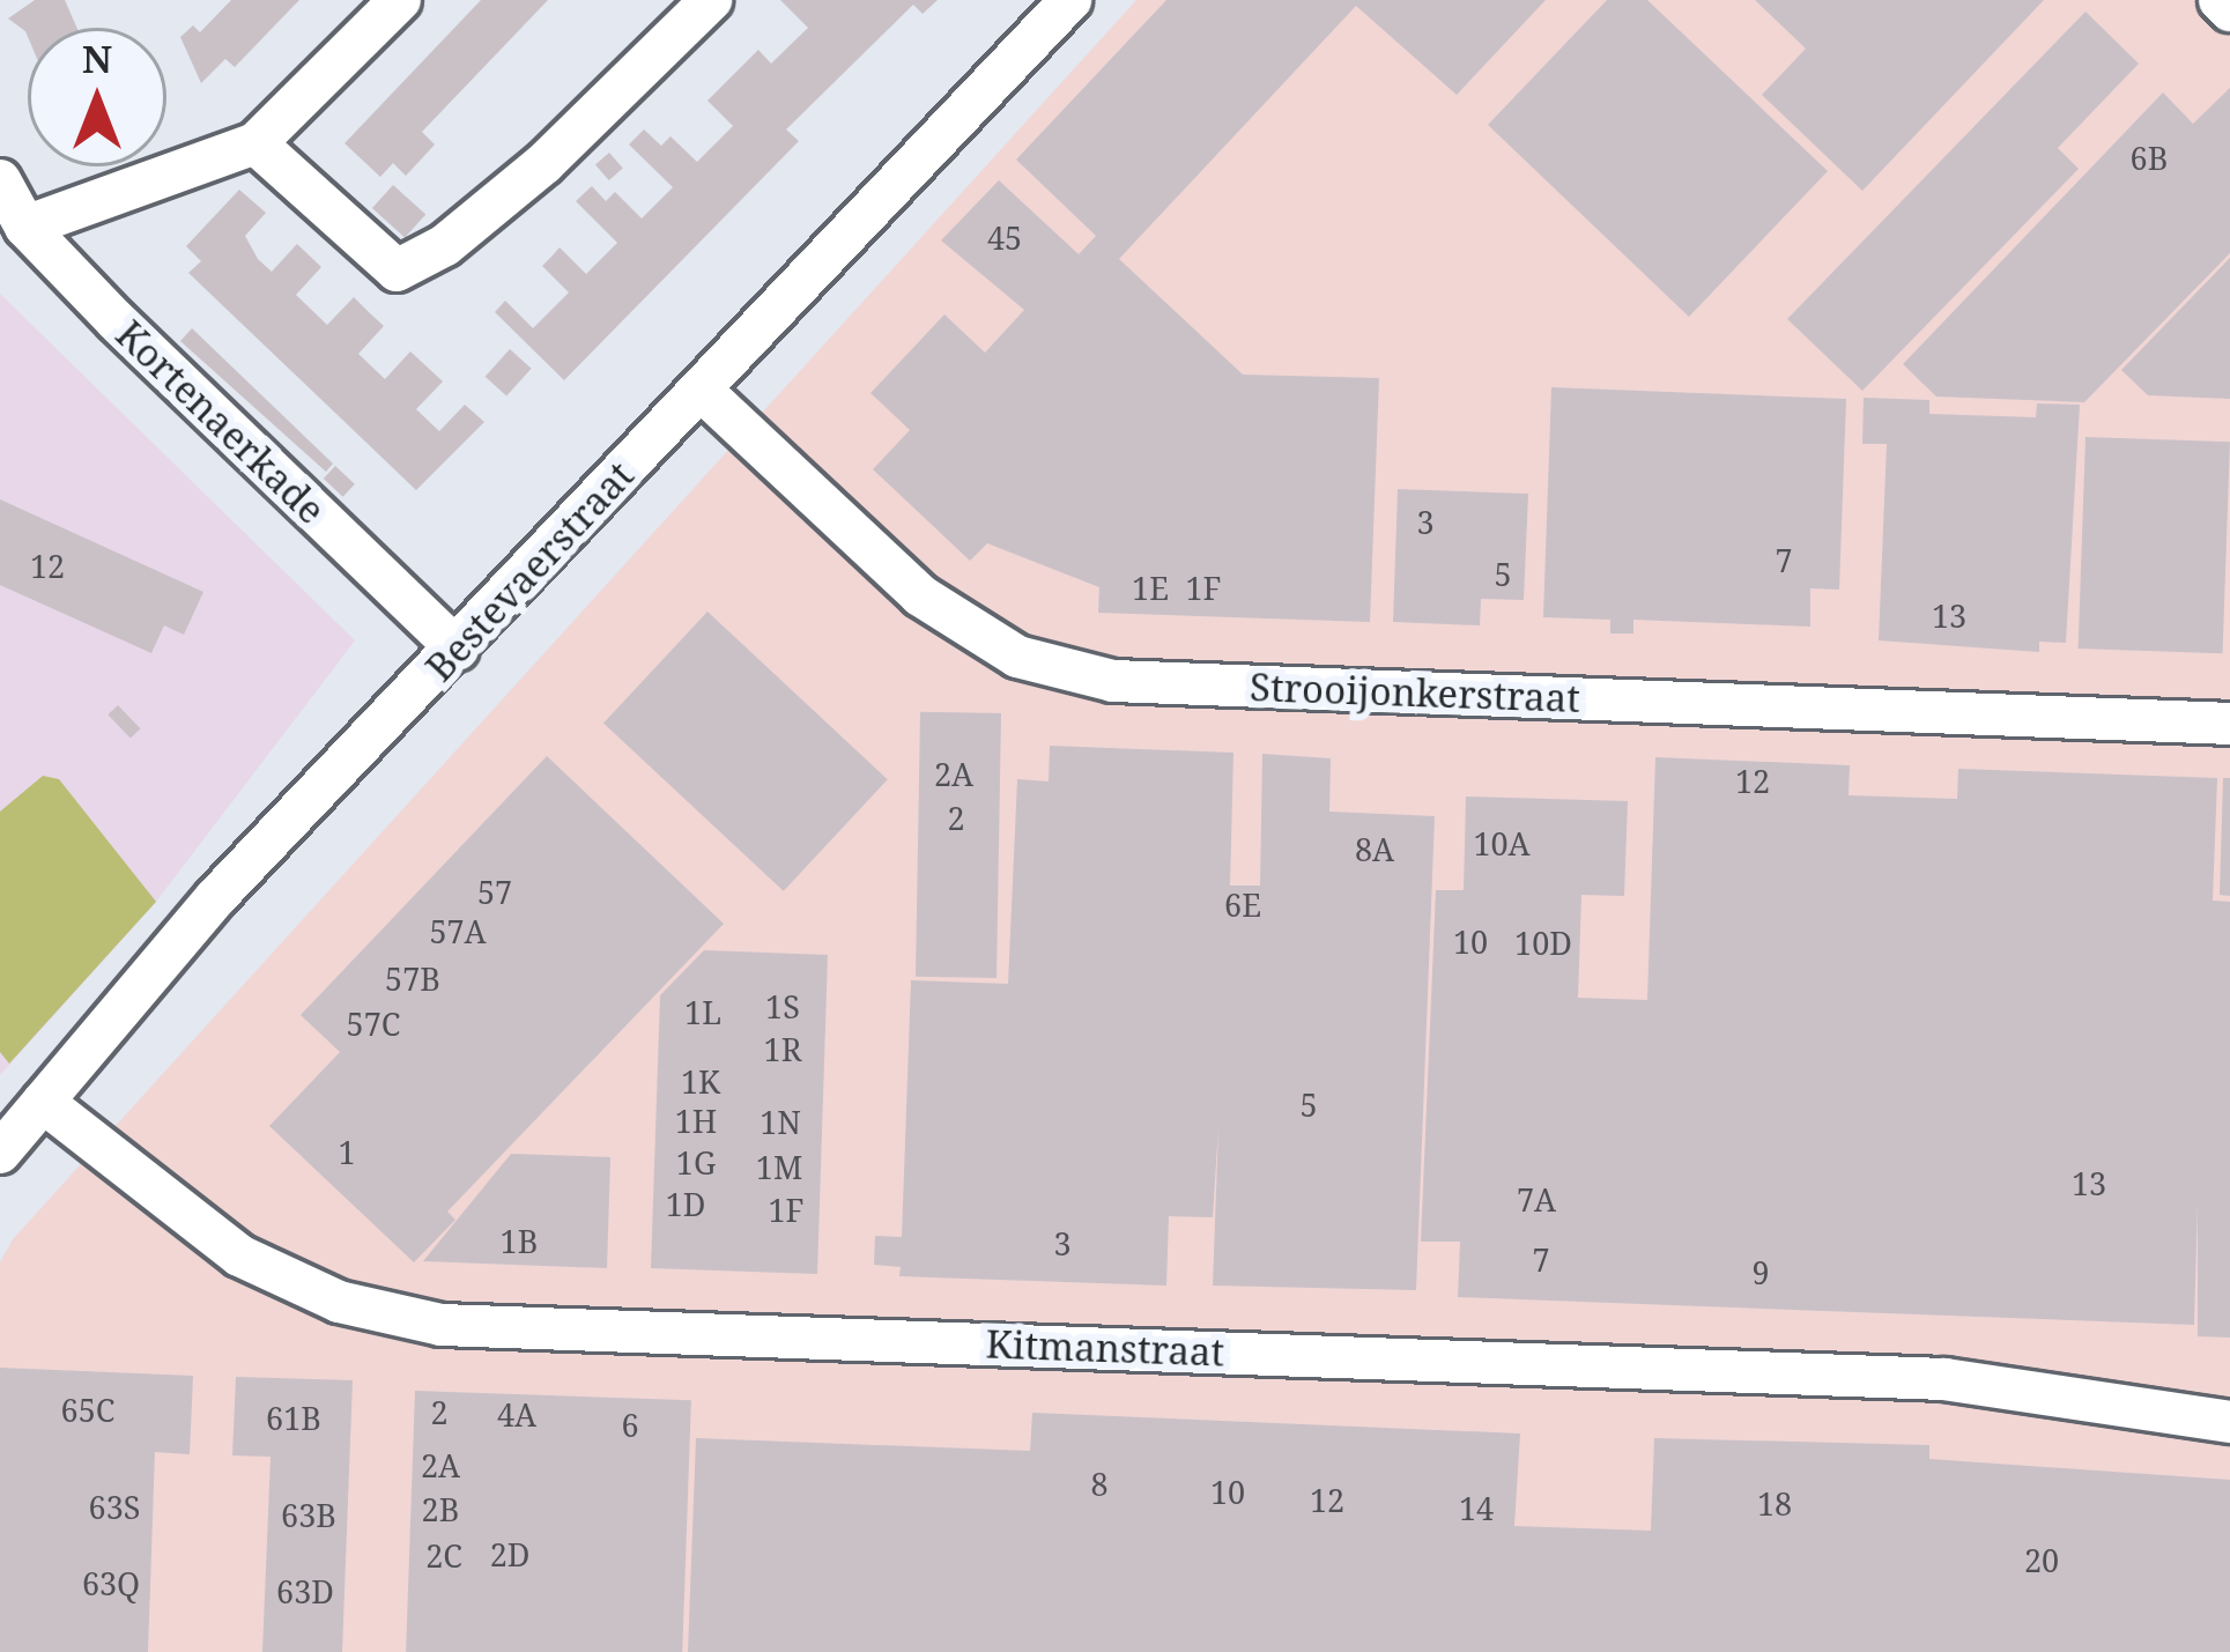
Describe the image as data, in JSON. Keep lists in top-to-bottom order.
{
  "streets": {
    "street": [
      "Kortenaerkade",
      "Bestevaerstraat",
      "Strooijonkerstraat",
      "Kitmanstraat"
    ]
  },
  "crossings": [
    ["Kortenaerkade", "Bestevaerstraat"],
    ["Bestevaerstraat", "Strooijonkerstraat"],
    ["Bestevaerstraat", "Kitmanstraat"]
  ],
  "house_numbers": [
    "6B",
    "45",
    "3",
    "7",
    "12",
    "5",
    "1E",
    "1F",
    "13",
    "2A",
    "12",
    "2",
    "10A",
    "8A",
    "57",
    "6E",
    "57A",
    "10",
    "10D",
    "57B",
    "1S",
    "1L",
    "57C",
    "1R",
    "1K",
    "5",
    "1H",
    "1N",
    "1",
    "1G",
    "1M",
    "13",
    "7A",
    "1D",
    "1F",
    "1B",
    "3",
    "7",
    "9",
    "65C",
    "2",
    "4A",
    "61B",
    "6",
    "2A",
    "8",
    "10",
    "12",
    "18",
    "63S",
    "14",
    "2B",
    "63B",
    "2D",
    "2C",
    "20",
    "63Q",
    "63D"
  ],
  "north": "top"
}
